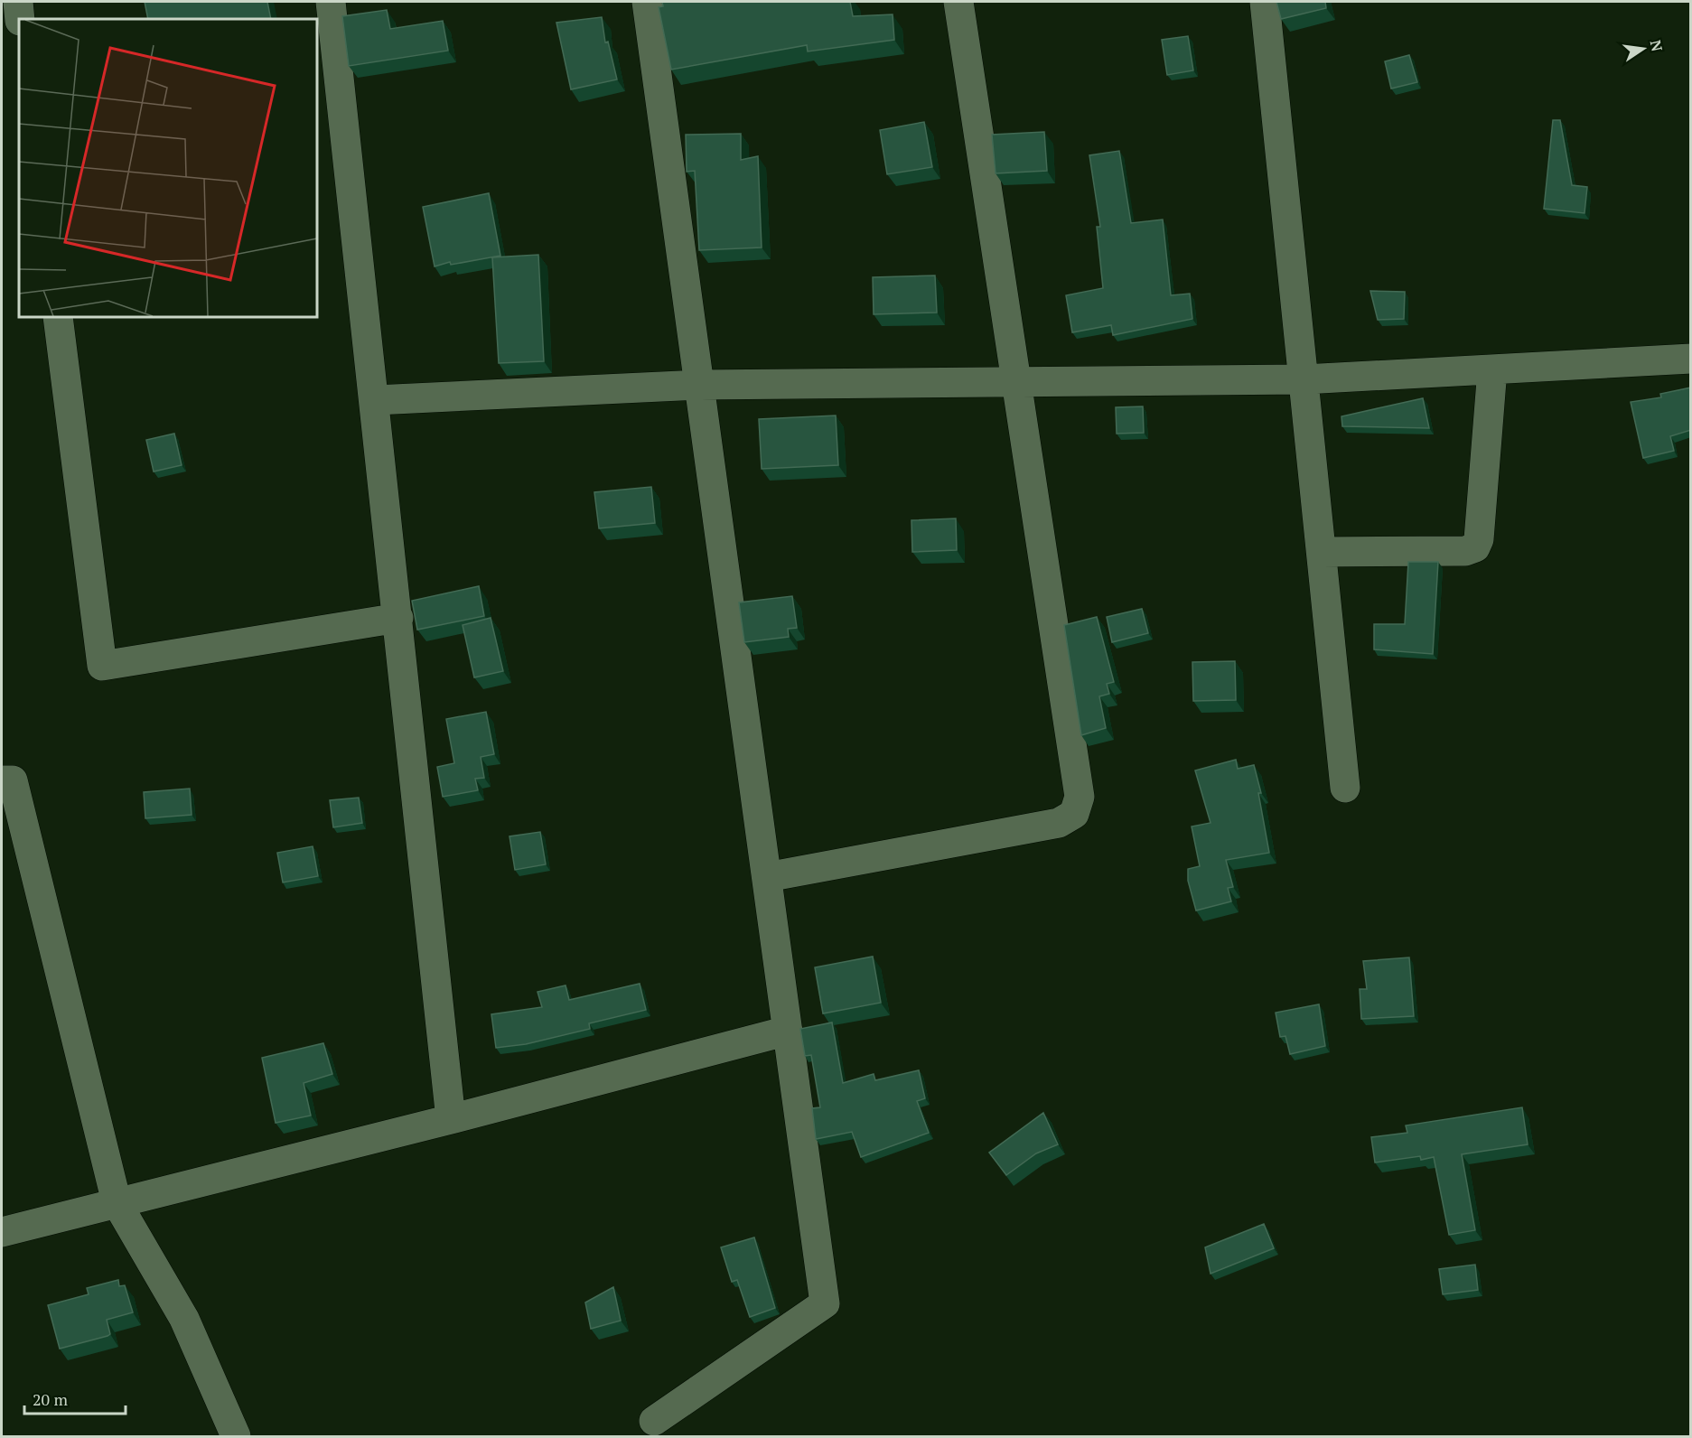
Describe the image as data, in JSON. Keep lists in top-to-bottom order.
{
  "scale_bar": "20 m",
  "north": "right"
}
